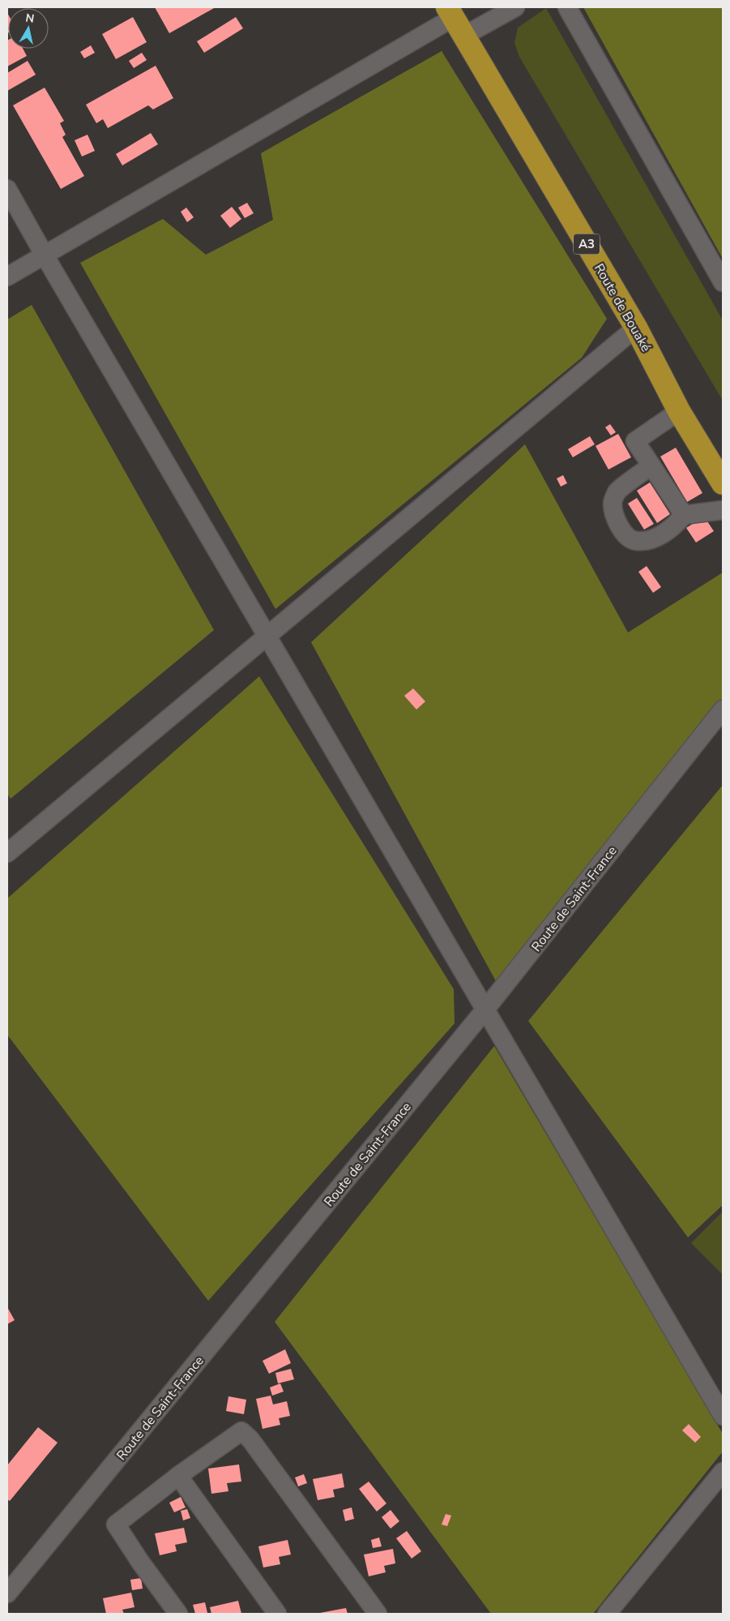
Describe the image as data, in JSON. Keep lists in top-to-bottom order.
{
  "streets": {
    "highway": ["A3", "Route de Bouaké"],
    "street": ["Route de Saint-France"]
  },
  "north": "top"
}
